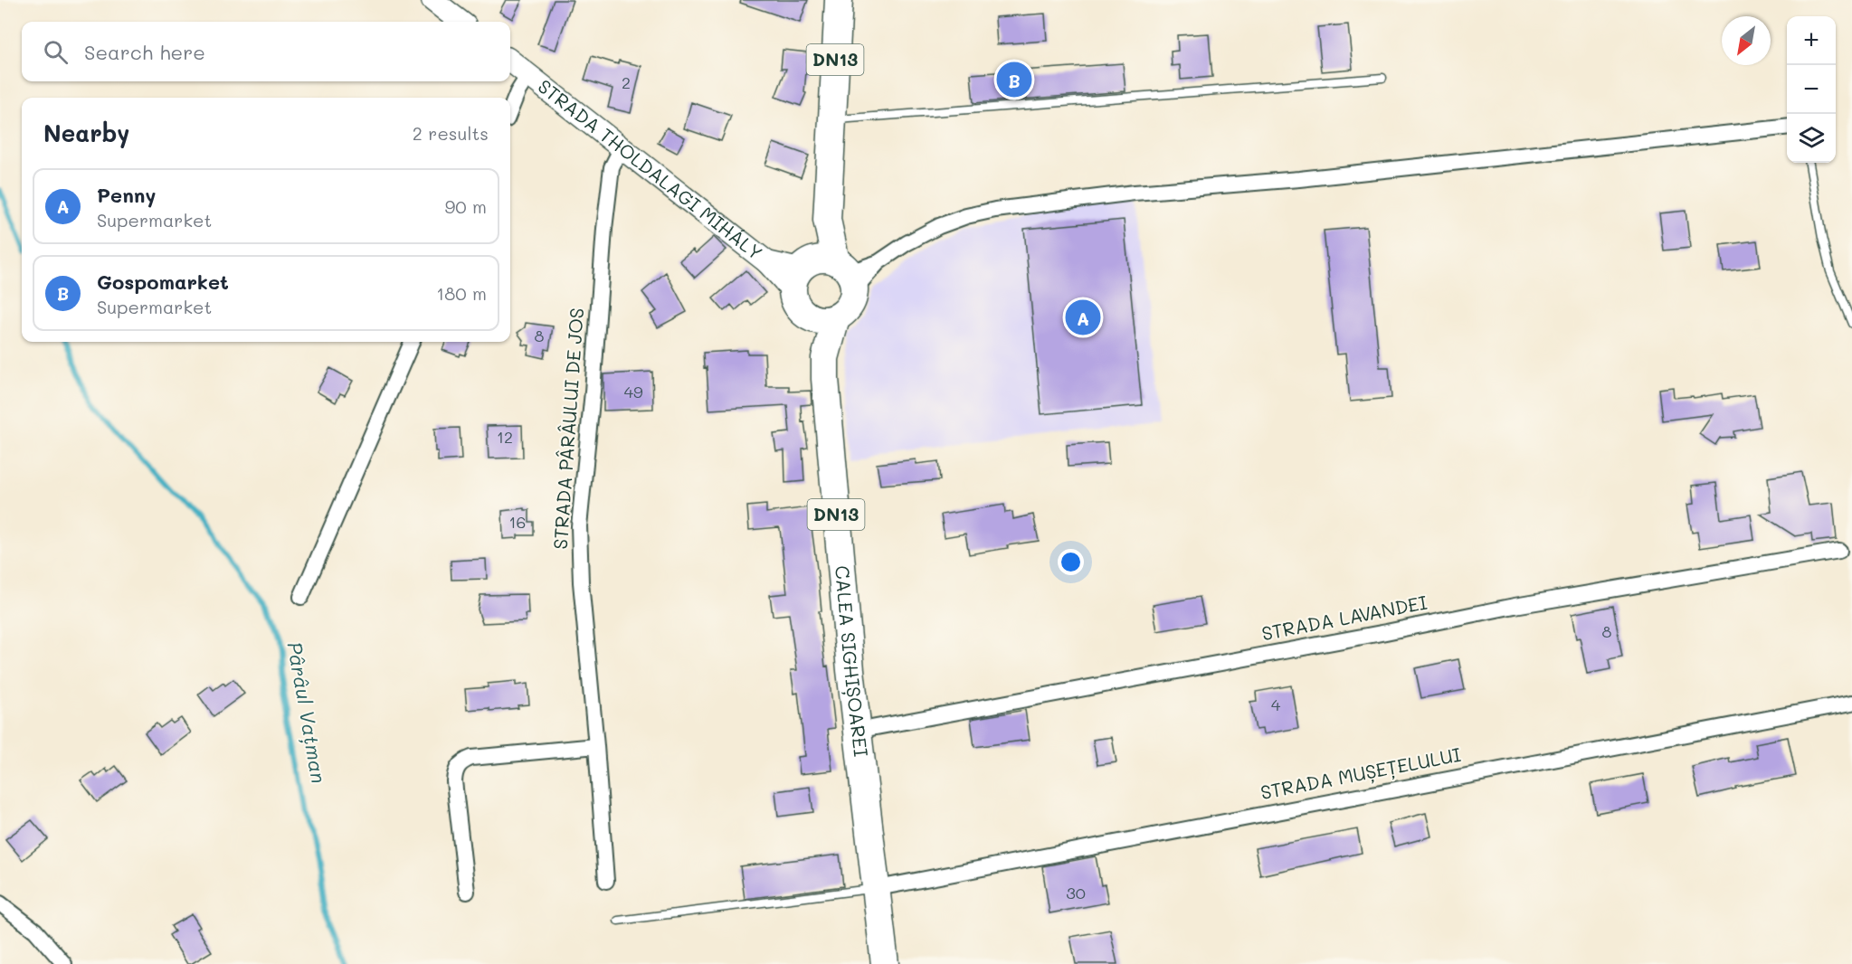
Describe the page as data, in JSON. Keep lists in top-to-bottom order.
{
  "streets": {
    "highway": ["DN13", "CALEA SIGHIȘOAREI"],
    "street": [
      "STRADA THOLDALAGI MIHÁLY",
      "STRADA PÂRÂULUI DE JOS",
      "STRADA LAVANDEI",
      "STRADA MUȘEȚELULUI"
    ]
  },
  "crossings": [
    ["DN13", "STRADA THOLDALAGI MIHÁLY"],
    ["DN13", "CALEA SIGHIȘOAREI"],
    ["STRADA THOLDALAGI MIHÁLY", "STRADA PÂRÂULUI DE JOS"],
    ["STRADA LAVANDEI", "CALEA SIGHIȘOAREI"],
    ["CALEA SIGHIȘOAREI", "STRADA MUȘEȚELULUI"]
  ],
  "water": ["Pârâul Vațman"],
  "house_numbers": [
    "2",
    "8",
    "49",
    "12",
    "16",
    "8",
    "4",
    "30"
  ],
  "north": "bottom left",
  "page": {
    "map_buttons": ["+", "−"],
    "search": "Search here",
    "pins": ["B", "A"],
    "heading": ["Nearby", "2 results"],
    "list": [
      {
        "mark": "A",
        "name": "Penny",
        "note": "Supermarket",
        "value": "90 m"
      },
      {
        "mark": "B",
        "name": "Gospomarket",
        "note": "Supermarket",
        "value": "180 m"
      }
    ]
  }
}
